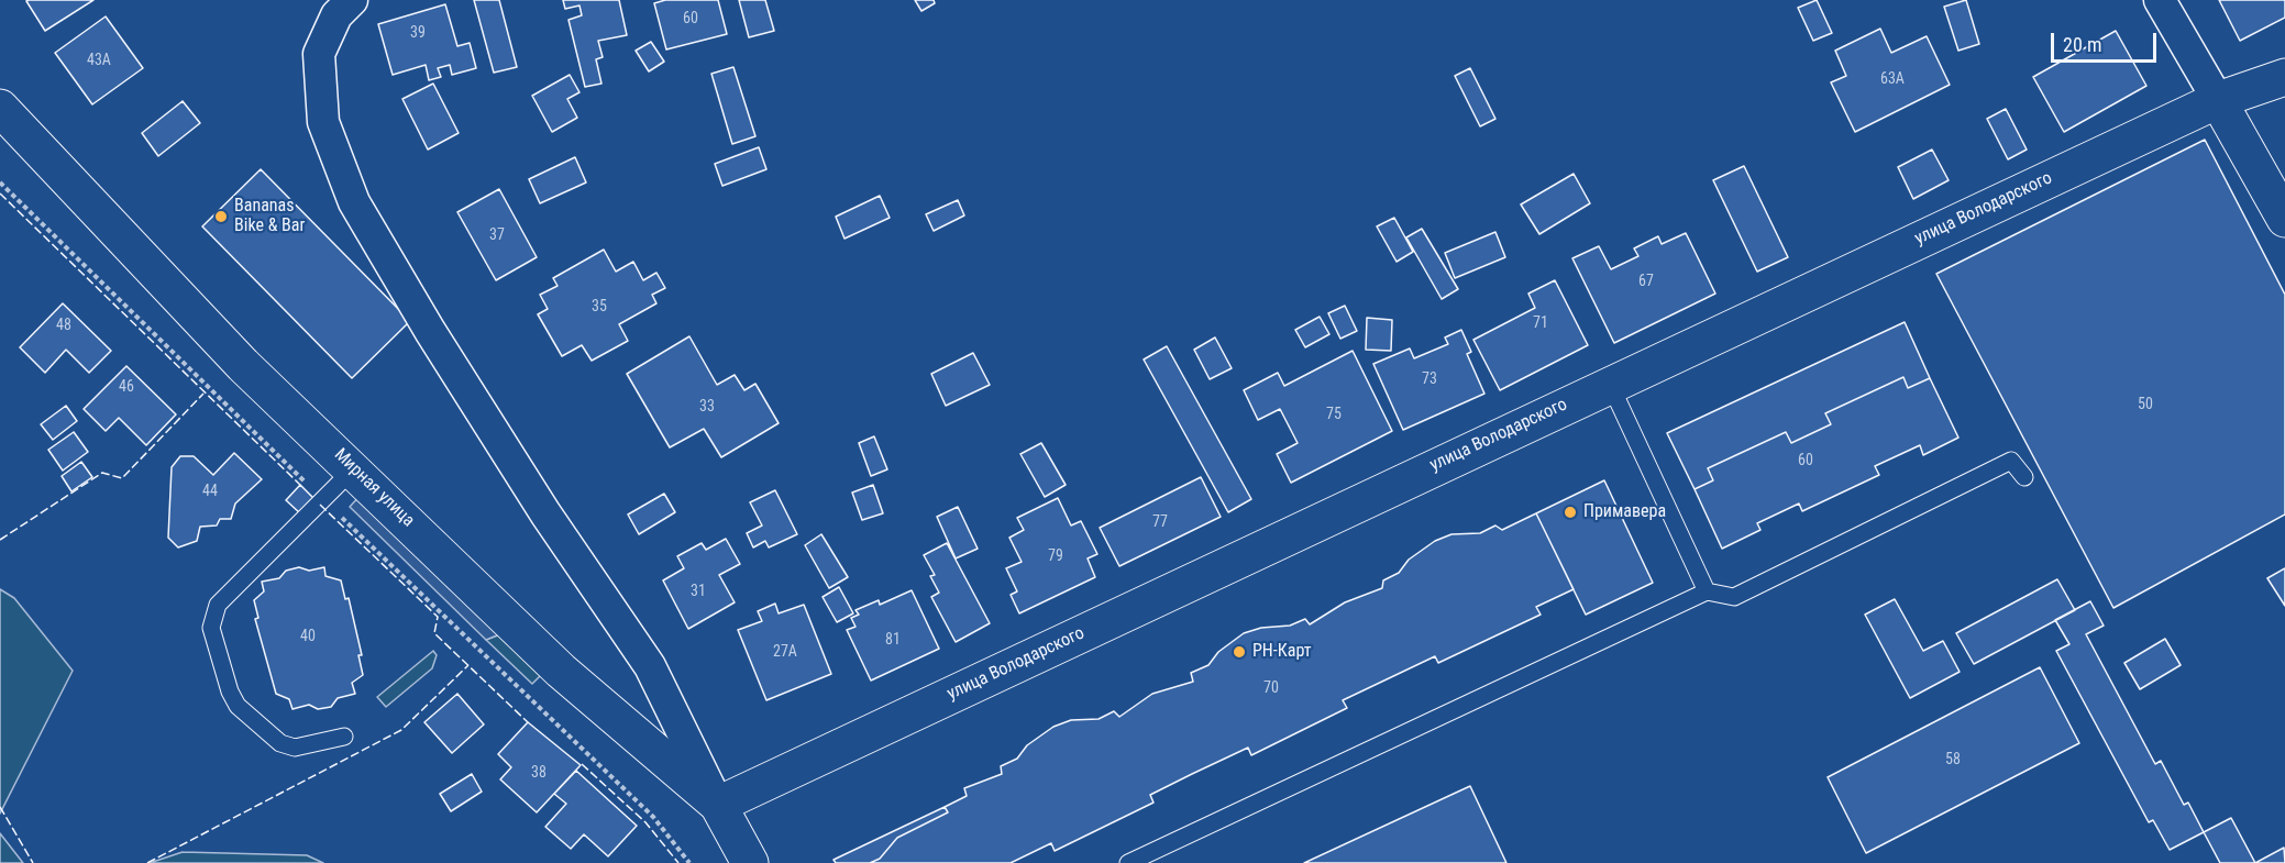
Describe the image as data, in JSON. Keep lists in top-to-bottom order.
{
  "streets": {
    "street": ["улица Володарского", "Мирная улица"]
  },
  "crossings": [
    ["улица Володарского", "Мирная улица"]
  ],
  "places": ["Bananas Bike & Bar", "Примавера", "РН-Карт"],
  "house_numbers": [
    "60",
    "39",
    "43А",
    "63А",
    "37",
    "67",
    "35",
    "71",
    "48",
    "73",
    "46",
    "50",
    "33",
    "75",
    "60",
    "44",
    "77",
    "79",
    "31",
    "40",
    "81",
    "27А",
    "70",
    "58",
    "38"
  ],
  "scale_bar": "20 m"
}
